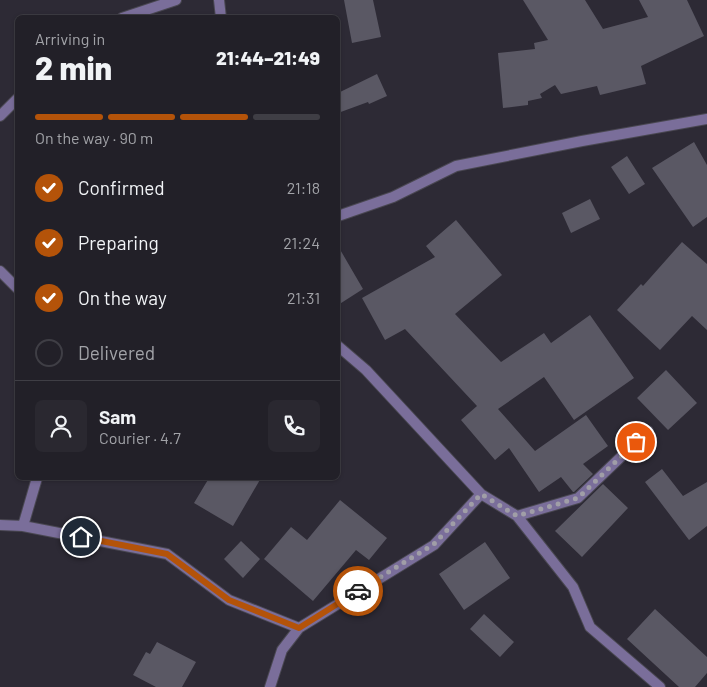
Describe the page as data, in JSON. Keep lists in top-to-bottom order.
{
  "page": {
    "heading": ["2 min", "Arriving in", "21:44–21:49"],
    "panel": ["Sam", "Courier · 4.7"],
    "bar": "On the way · 90 m",
    "list": [
      ["Confirmed", "21:18"],
      ["Preparing", "21:24"],
      ["On the way", "21:31"],
      "Delivered"
    ]
  }
}
